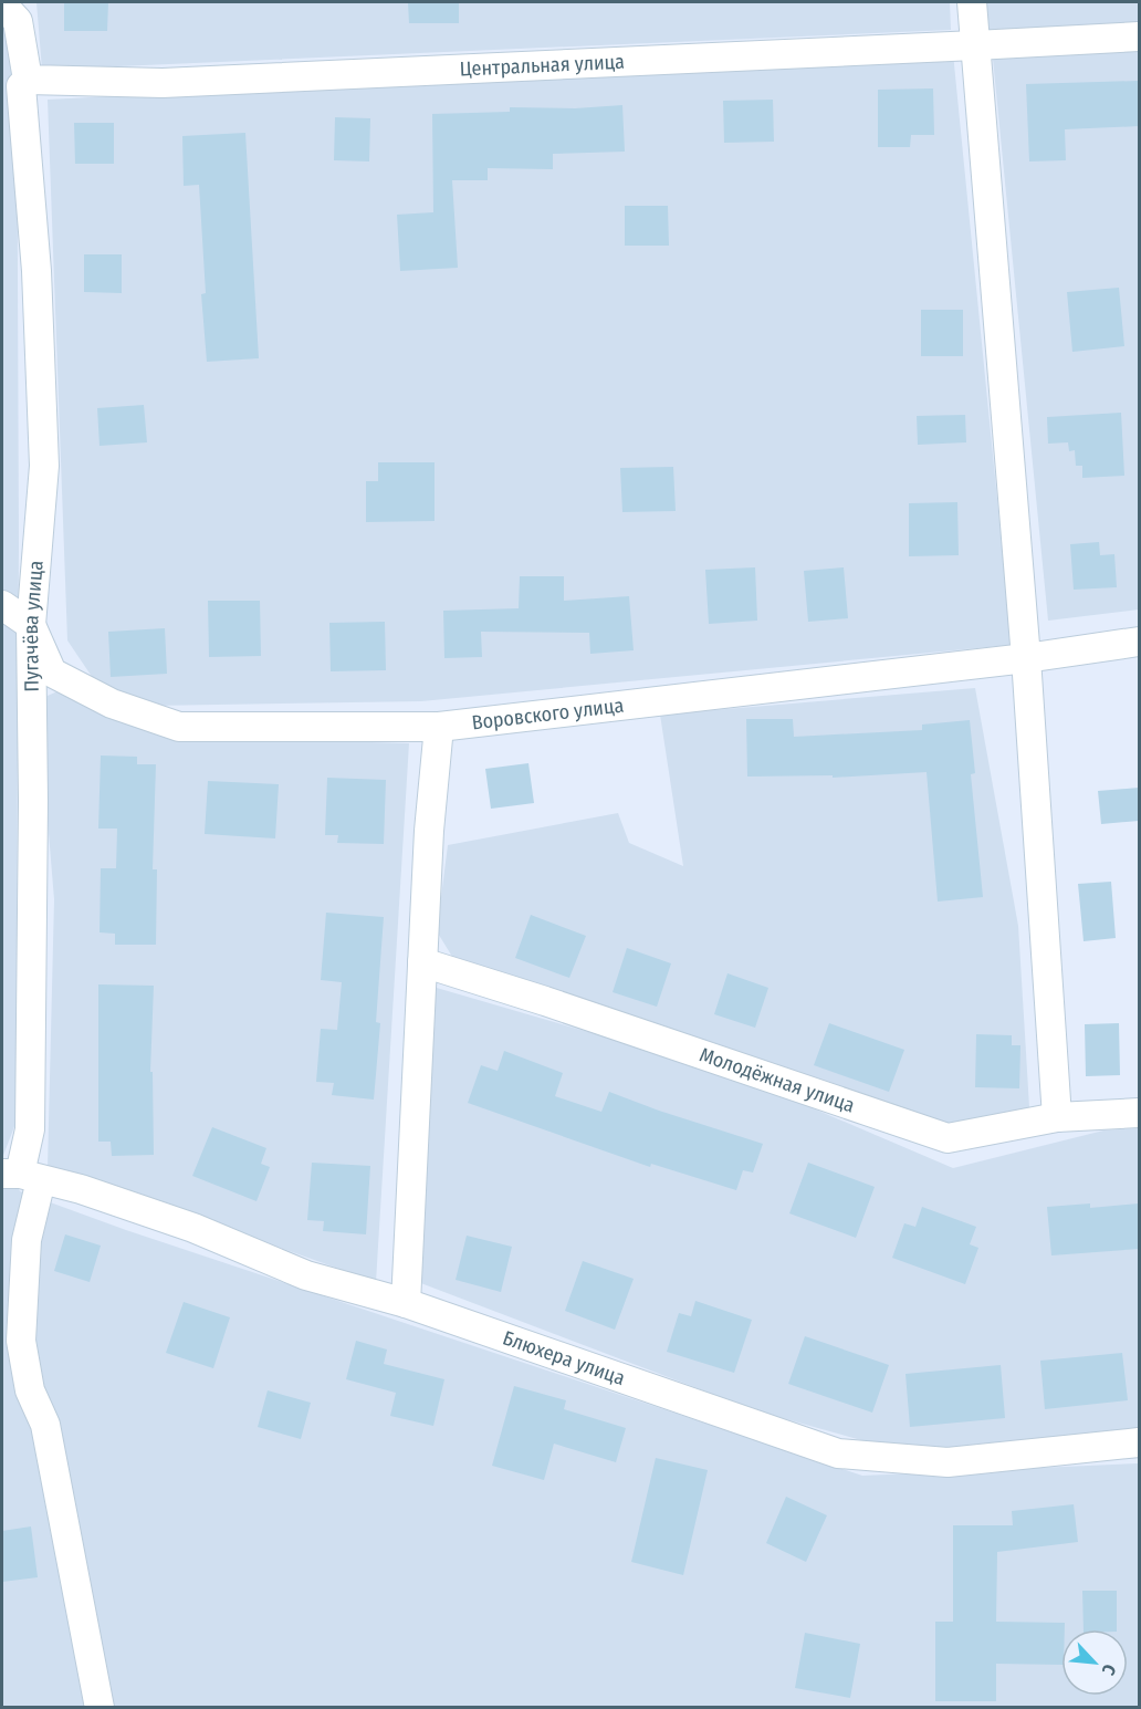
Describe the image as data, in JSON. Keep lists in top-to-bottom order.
{
  "streets": {
    "street": [
      "Центральная улица",
      "Пугачёва улица",
      "Воровского улица",
      "Молодёжная улица",
      "Блюхера улица"
    ]
  },
  "crossings": [
    ["Центральная улица", "Пугачёва улица"],
    ["Пугачёва улица", "Воровского улица"],
    ["Пугачёва улица", "Блюхера улица"]
  ],
  "north": "bottom right"
}
